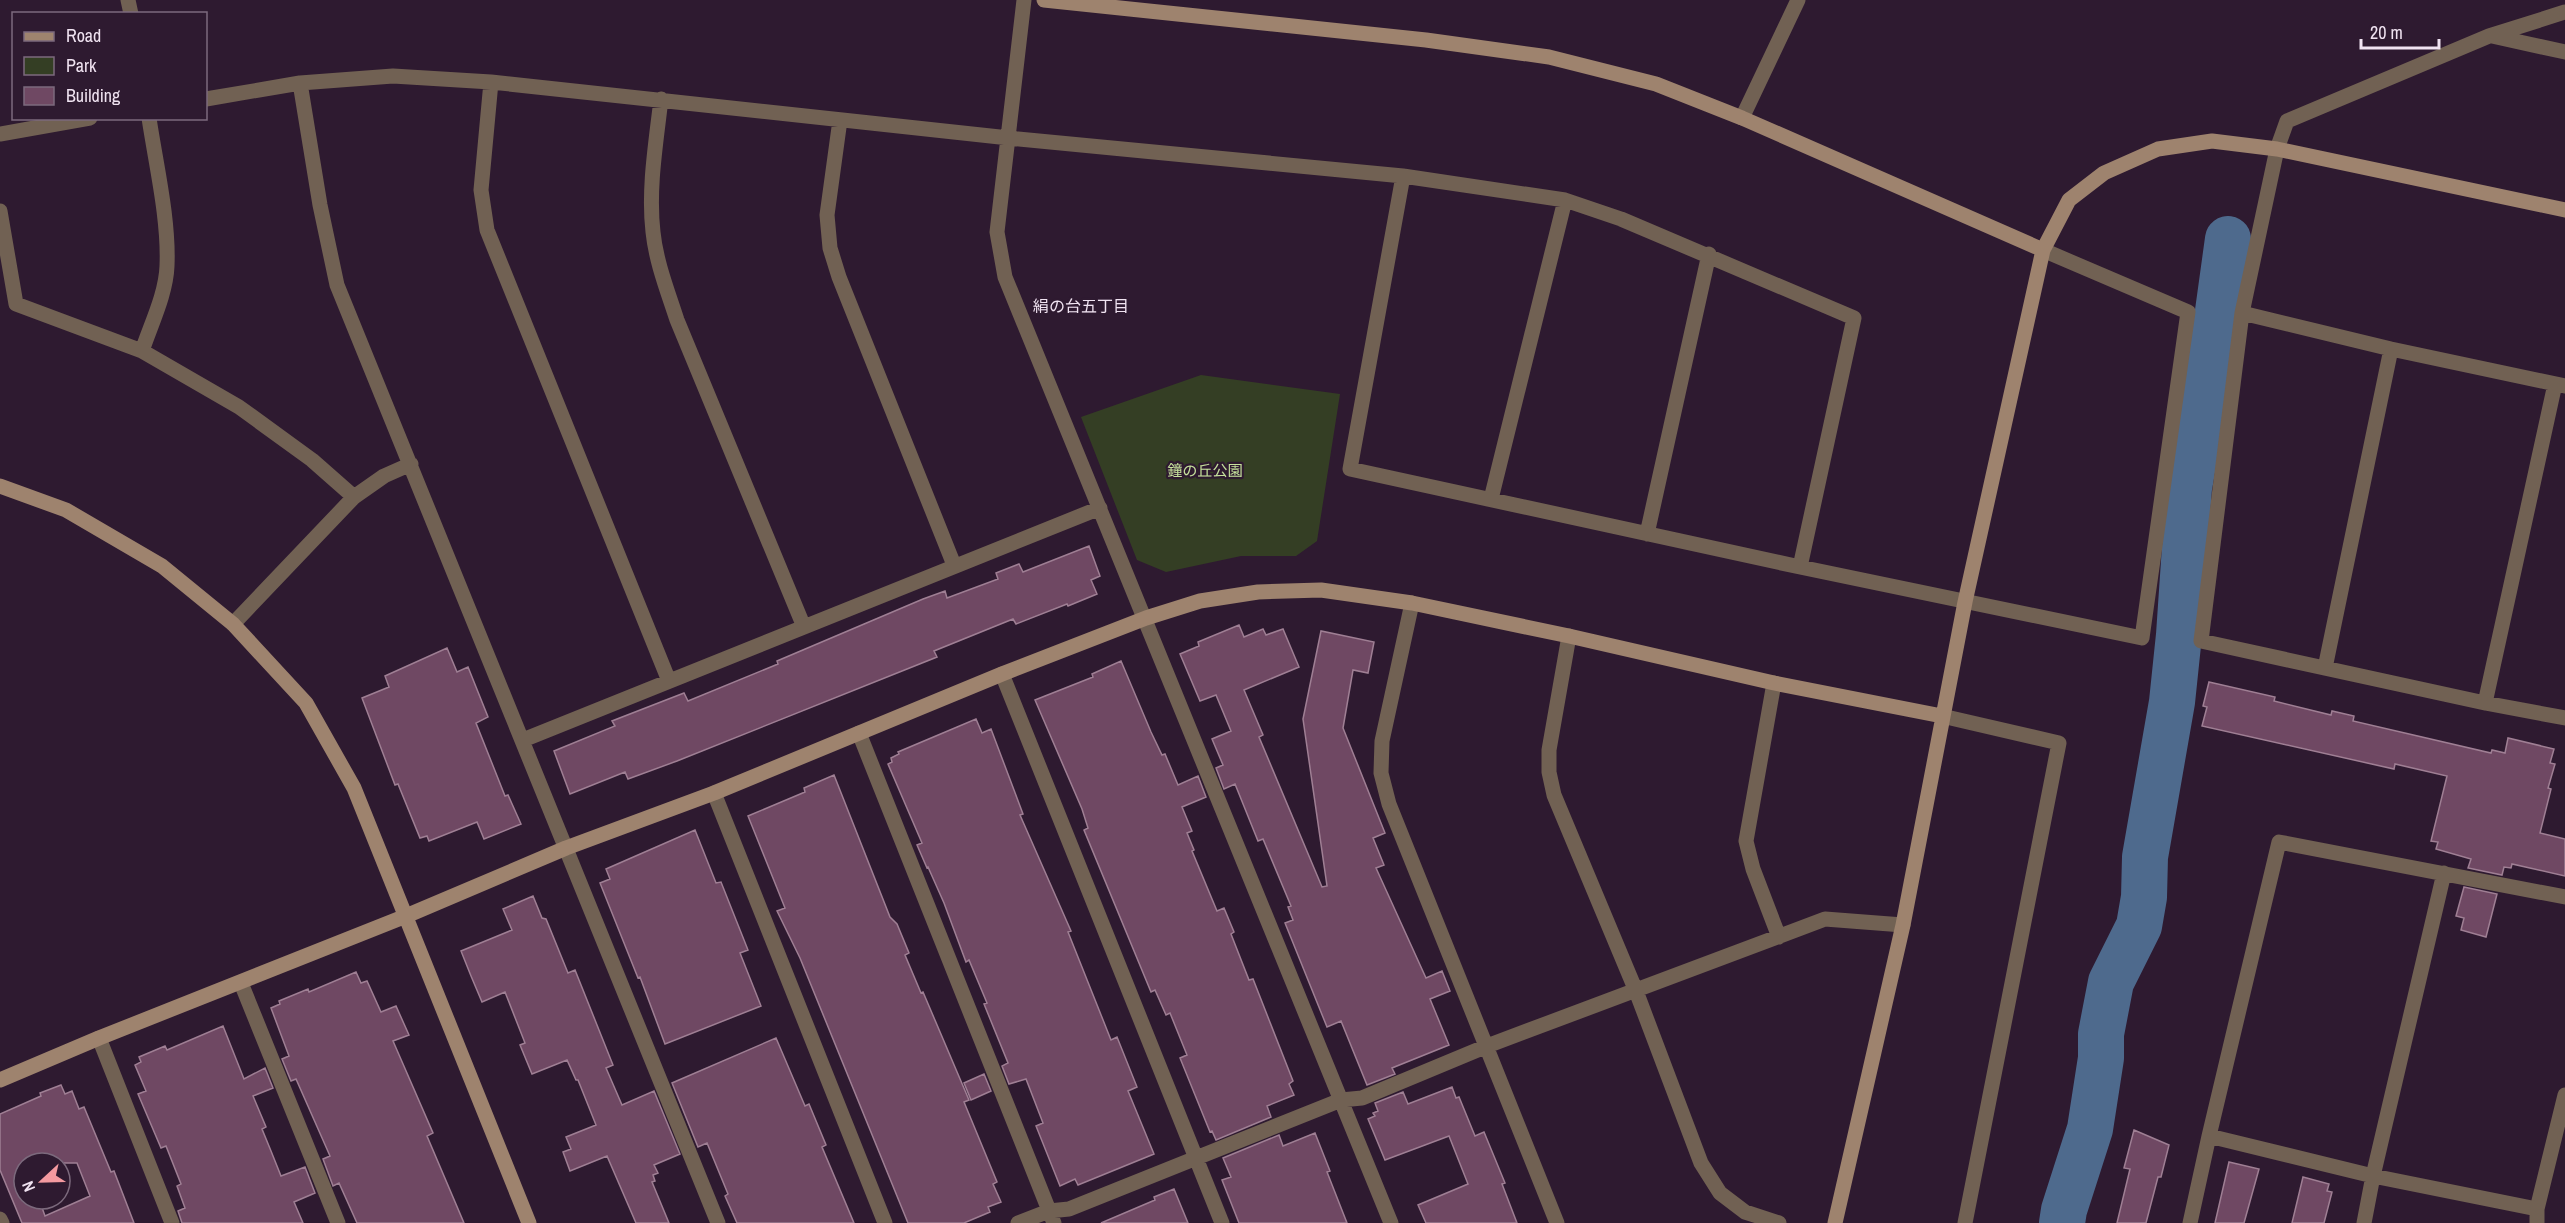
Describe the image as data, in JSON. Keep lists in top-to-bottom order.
{
  "districts": ["絹の台五丁目"],
  "parks": ["鐘の丘公園"],
  "legend": ["Road", "Park", "Building"],
  "scale_bar": "20 m",
  "north": "left"
}
